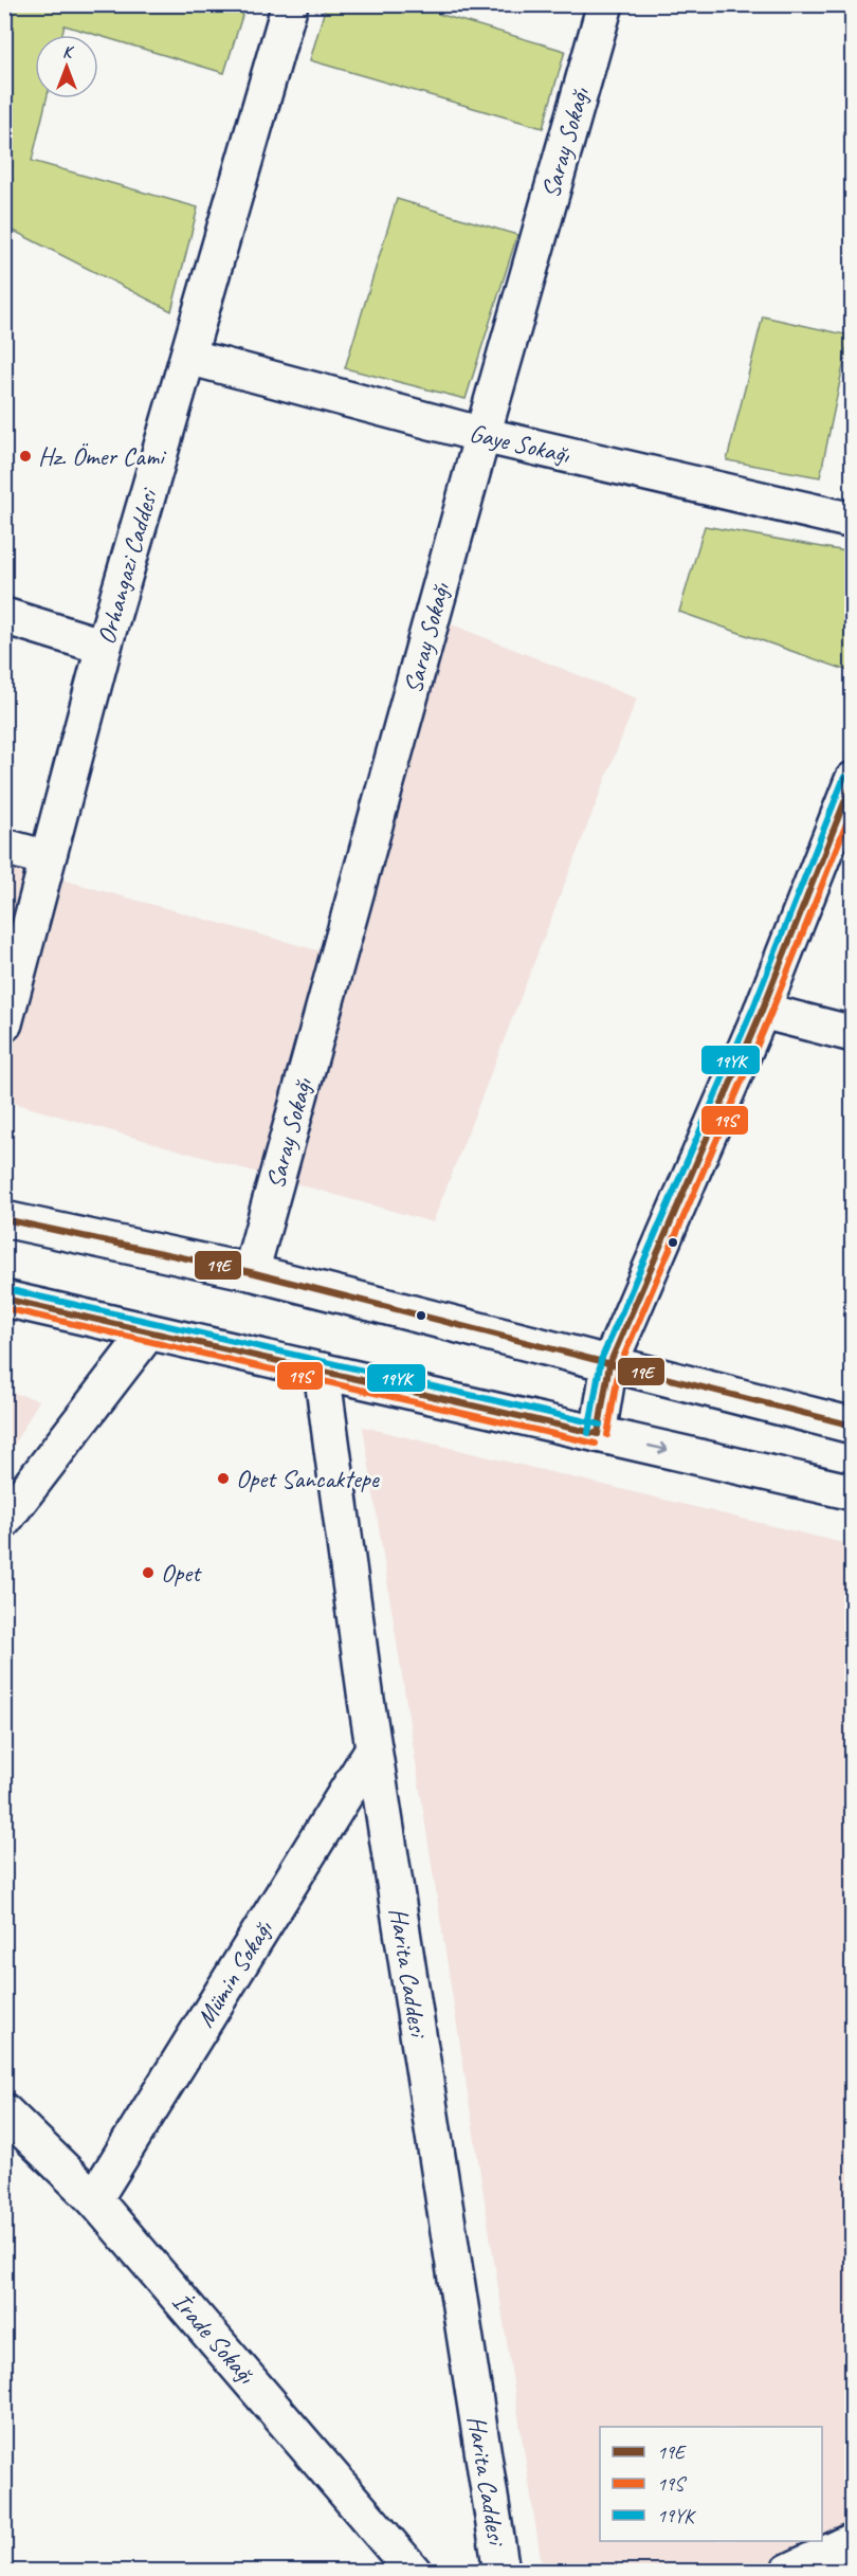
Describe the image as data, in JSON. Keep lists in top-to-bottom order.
{
  "streets": {
    "street": [
      "Saray Sokağı",
      "Gaye Sokağı",
      "Orhangazi Caddesi",
      "Harita Caddesi",
      "Mümin Sokağı",
      "İrade Sokağı"
    ]
  },
  "crossings": [
    ["Saray Sokağı", "Gaye Sokağı"],
    ["Gaye Sokağı", "Orhangazi Caddesi"],
    ["Harita Caddesi", "Mümin Sokağı"],
    ["Mümin Sokağı", "İrade Sokağı"]
  ],
  "places": ["Hz. Ömer Cami", "Opet Sancaktepe", "Opet"],
  "lines": ["transit line 19YK", "transit line 19E", "transit line 19S"],
  "legend": ["19E", "19S", "19YK"],
  "north": "top"
}
